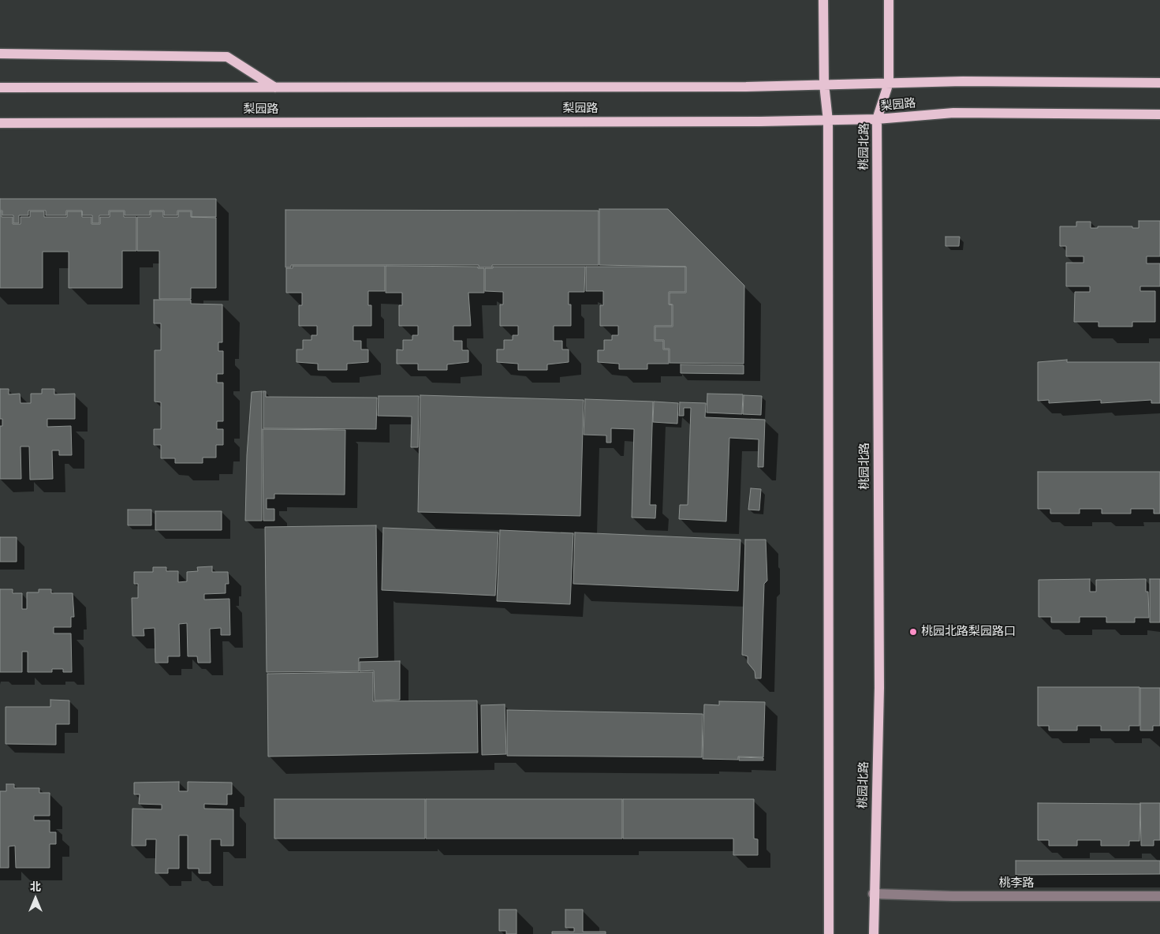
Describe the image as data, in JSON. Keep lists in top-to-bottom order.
{
  "streets": {
    "main road": ["梨园路", "桃园北路"],
    "street": ["桃李路"]
  },
  "crossings": [
    ["梨园路", "桃园北路"],
    ["桃园北路", "桃李路"]
  ],
  "places": ["桃园北路梨园路口"],
  "north": "top"
}
